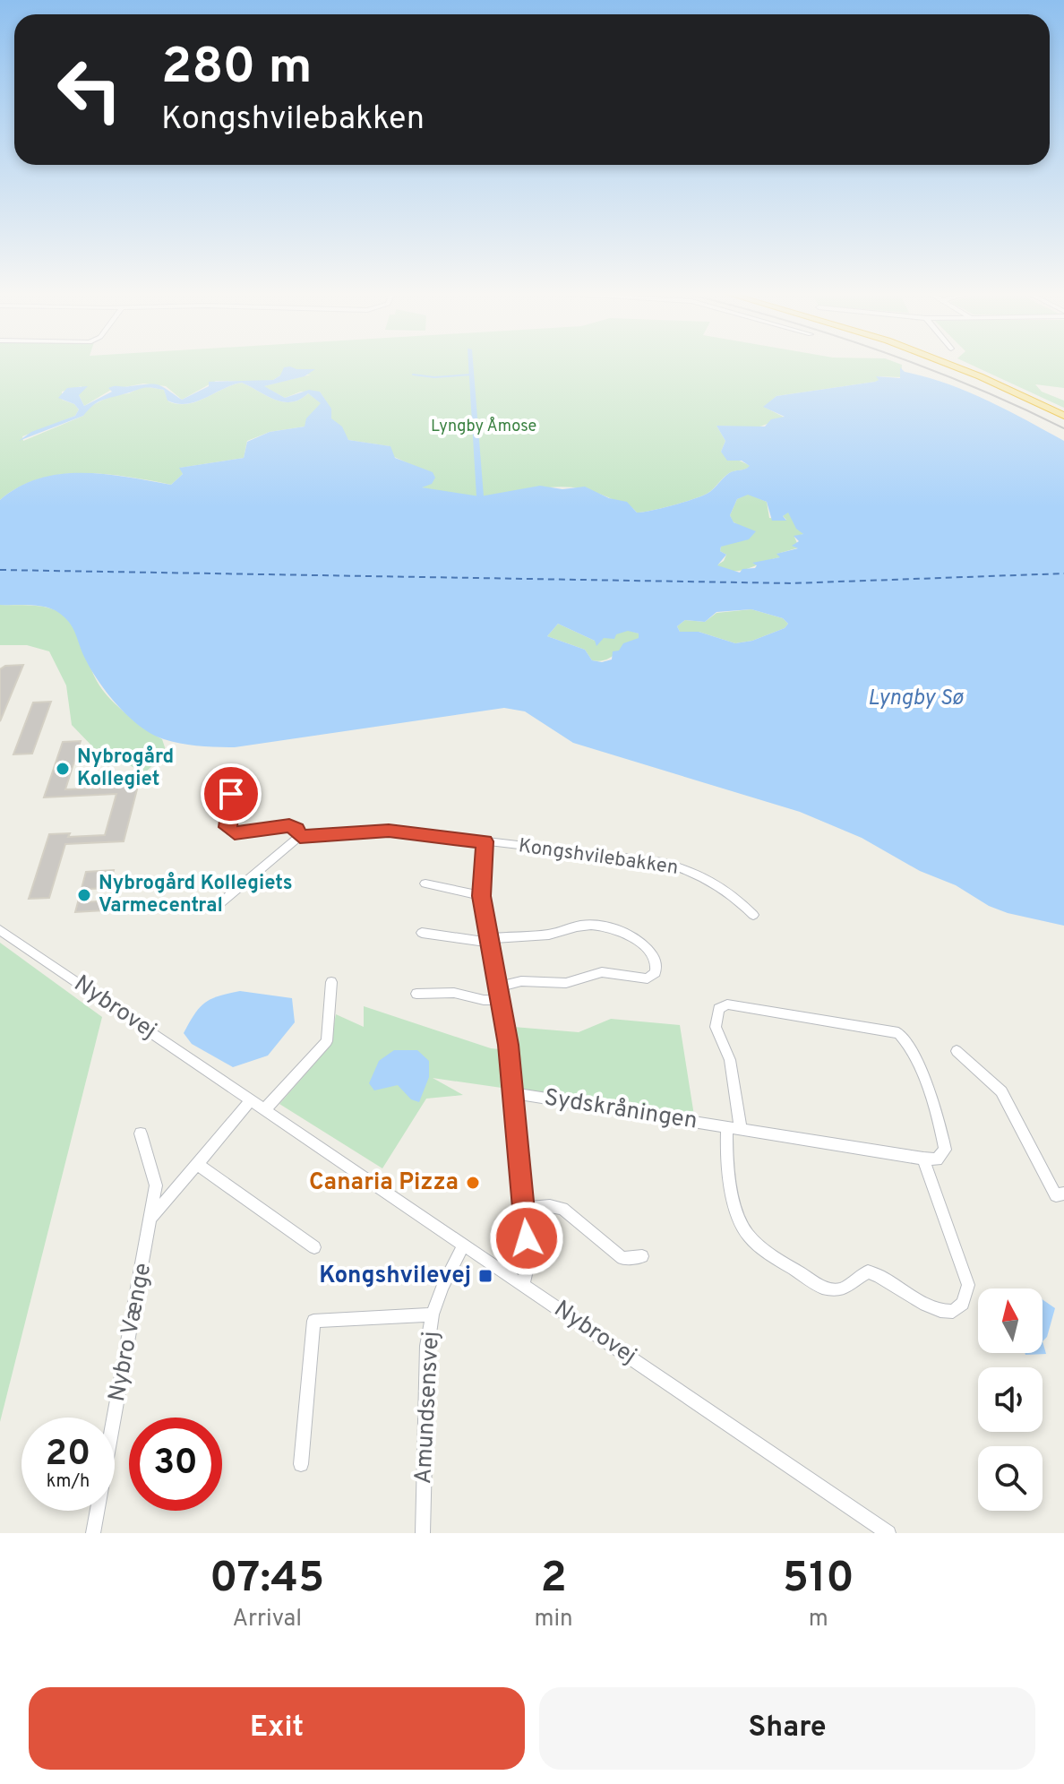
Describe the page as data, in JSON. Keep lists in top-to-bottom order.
{
  "streets": {
    "street": [
      "Kongshvilebakken",
      "Nybrovej",
      "Sydskråningen",
      "Nybro Vænge",
      "Amundsensvej"
    ]
  },
  "crossings": [
    ["Nybrovej", "Nybro Vænge"],
    ["Nybrovej", "Amundsensvej"]
  ],
  "water": ["Lyngby Sø"],
  "parks": ["Lyngby Åmose"],
  "places": {
    "other": ["Nybrogård Kollegiet", "Nybrogård Kollegiets Varmecentral", "Canaria Pizza"],
    "transit": ["Kongshvilevej"]
  },
  "north": "top",
  "page": {
    "turn": ["280 m", "Kongshvilebakken"],
    "speed": "20 km/h",
    "limit": "30",
    "eta": [
      "07:45",
      "Arrival",
      "2",
      "min",
      "510",
      "m"
    ],
    "buttons": ["Exit", "Share"]
  }
}
